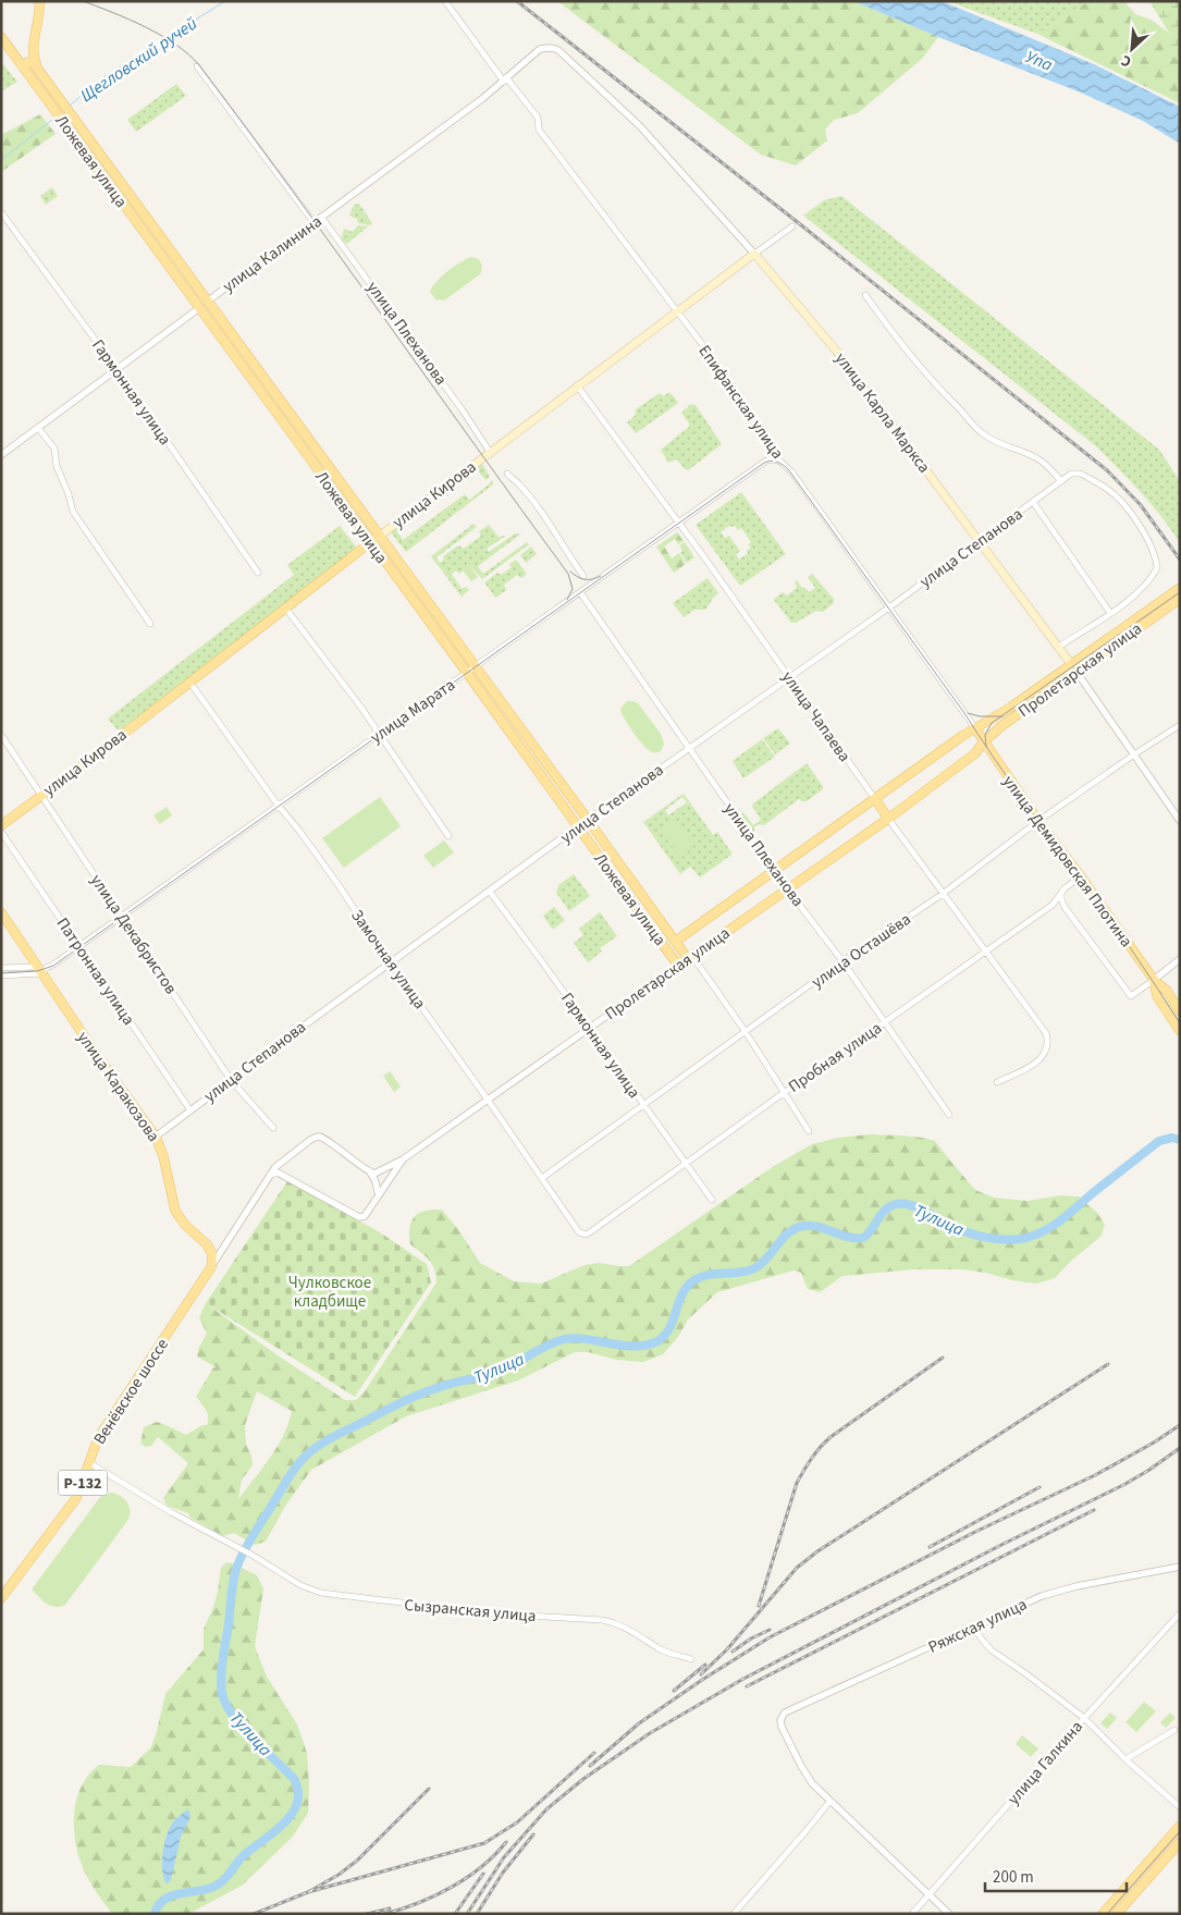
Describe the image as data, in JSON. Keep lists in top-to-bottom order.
{
  "streets": {
    "main road": [
      "Ложевая улица",
      "улица Калинина",
      "улица Плеханова",
      "улица Карла Маркса",
      "улица Кирова",
      "улица Степанова",
      "Пролетарская улица",
      "улица Чапаева",
      "улица Демидовская Плотина",
      "улица Каракозова",
      "Венёвское шоссе",
      "Р-132"
    ],
    "street": [
      "Гармонная улица",
      "Епифанская улица",
      "улица Марата",
      "улица Декабристов",
      "улица Осташёва",
      "Замочная улица",
      "Патронная улица",
      "Пробная улица",
      "Сызранская улица",
      "Ряжская улица",
      "улица Галкина"
    ]
  },
  "crossings": [
    ["Ложевая улица", "улица Калинина"],
    ["Ложевая улица", "улица Кирова"],
    ["Ложевая улица", "улица Степанова"],
    ["Ложевая улица", "Пролетарская улица"],
    ["Ложевая улица", "улица Марата"],
    ["Ложевая улица", "улица Осташёва"],
    ["Ложевая улица", "Пробная улица"],
    ["улица Калинина", "улица Плеханова"],
    ["улица Калинина", "Гармонная улица"],
    ["улица Калинина", "Епифанская улица"],
    ["улица Калинина", "улица Карла Маркса"],
    ["улица Плеханова", "улица Кирова"],
    ["улица Плеханова", "улица Степанова"],
    ["улица Плеханова", "Пролетарская улица"],
    ["улица Плеханова", "улица Марата"],
    ["улица Плеханова", "улица Осташёва"],
    ["улица Плеханова", "Пробная улица"],
    ["Гармонная улица", "улица Степанова"],
    ["Гармонная улица", "Пролетарская улица"],
    ["Гармонная улица", "улица Осташёва"],
    ["Гармонная улица", "Пробная улица"],
    ["Епифанская улица", "улица Кирова"],
    ["Епифанская улица", "улица Степанова"],
    ["Епифанская улица", "Пролетарская улица"],
    ["Епифанская улица", "улица Марата"],
    ["улица Карла Маркса", "улица Кирова"],
    ["улица Карла Маркса", "улица Степанова"],
    ["улица Карла Маркса", "Пролетарская улица"],
    ["улица Карла Маркса", "улица Осташёва"],
    ["улица Кирова", "улица Чапаева"],
    ["улица Кирова", "улица Декабристов"],
    ["улица Кирова", "Замочная улица"],
    ["улица Степанова", "Пролетарская улица"],
    ["улица Степанова", "улица Чапаева"],
    ["улица Степанова", "улица Декабристов"],
    ["улица Степанова", "Замочная улица"],
    ["улица Степанова", "Патронная улица"],
    ["улица Степанова", "улица Каракозова"],
    ["Пролетарская улица", "улица Чапаева"],
    ["Пролетарская улица", "улица Демидовская Плотина"],
    ["Пролетарская улица", "Замочная улица"],
    ["улица Марата", "улица Чапаева"],
    ["улица Марата", "улица Декабристов"],
    ["улица Марата", "Замочная улица"],
    ["улица Марата", "Патронная улица"],
    ["улица Марата", "улица Каракозова"],
    ["улица Чапаева", "улица Осташёва"],
    ["улица Чапаева", "Пробная улица"],
    ["улица Демидовская Плотина", "улица Осташёва"],
    ["улица Демидовская Плотина", "Пробная улица"],
    ["улица Осташёва", "Замочная улица"],
    ["Замочная улица", "Пробная улица"],
    ["улица Каракозова", "Венёвское шоссе"],
    ["Венёвское шоссе", "Сызранская улица"]
  ],
  "water": ["Щегловский ручей", "Упа", "Тулица"],
  "parks": ["Чулковское кладбище"],
  "scale_bar": "200 m",
  "north": "bottom left"
}
